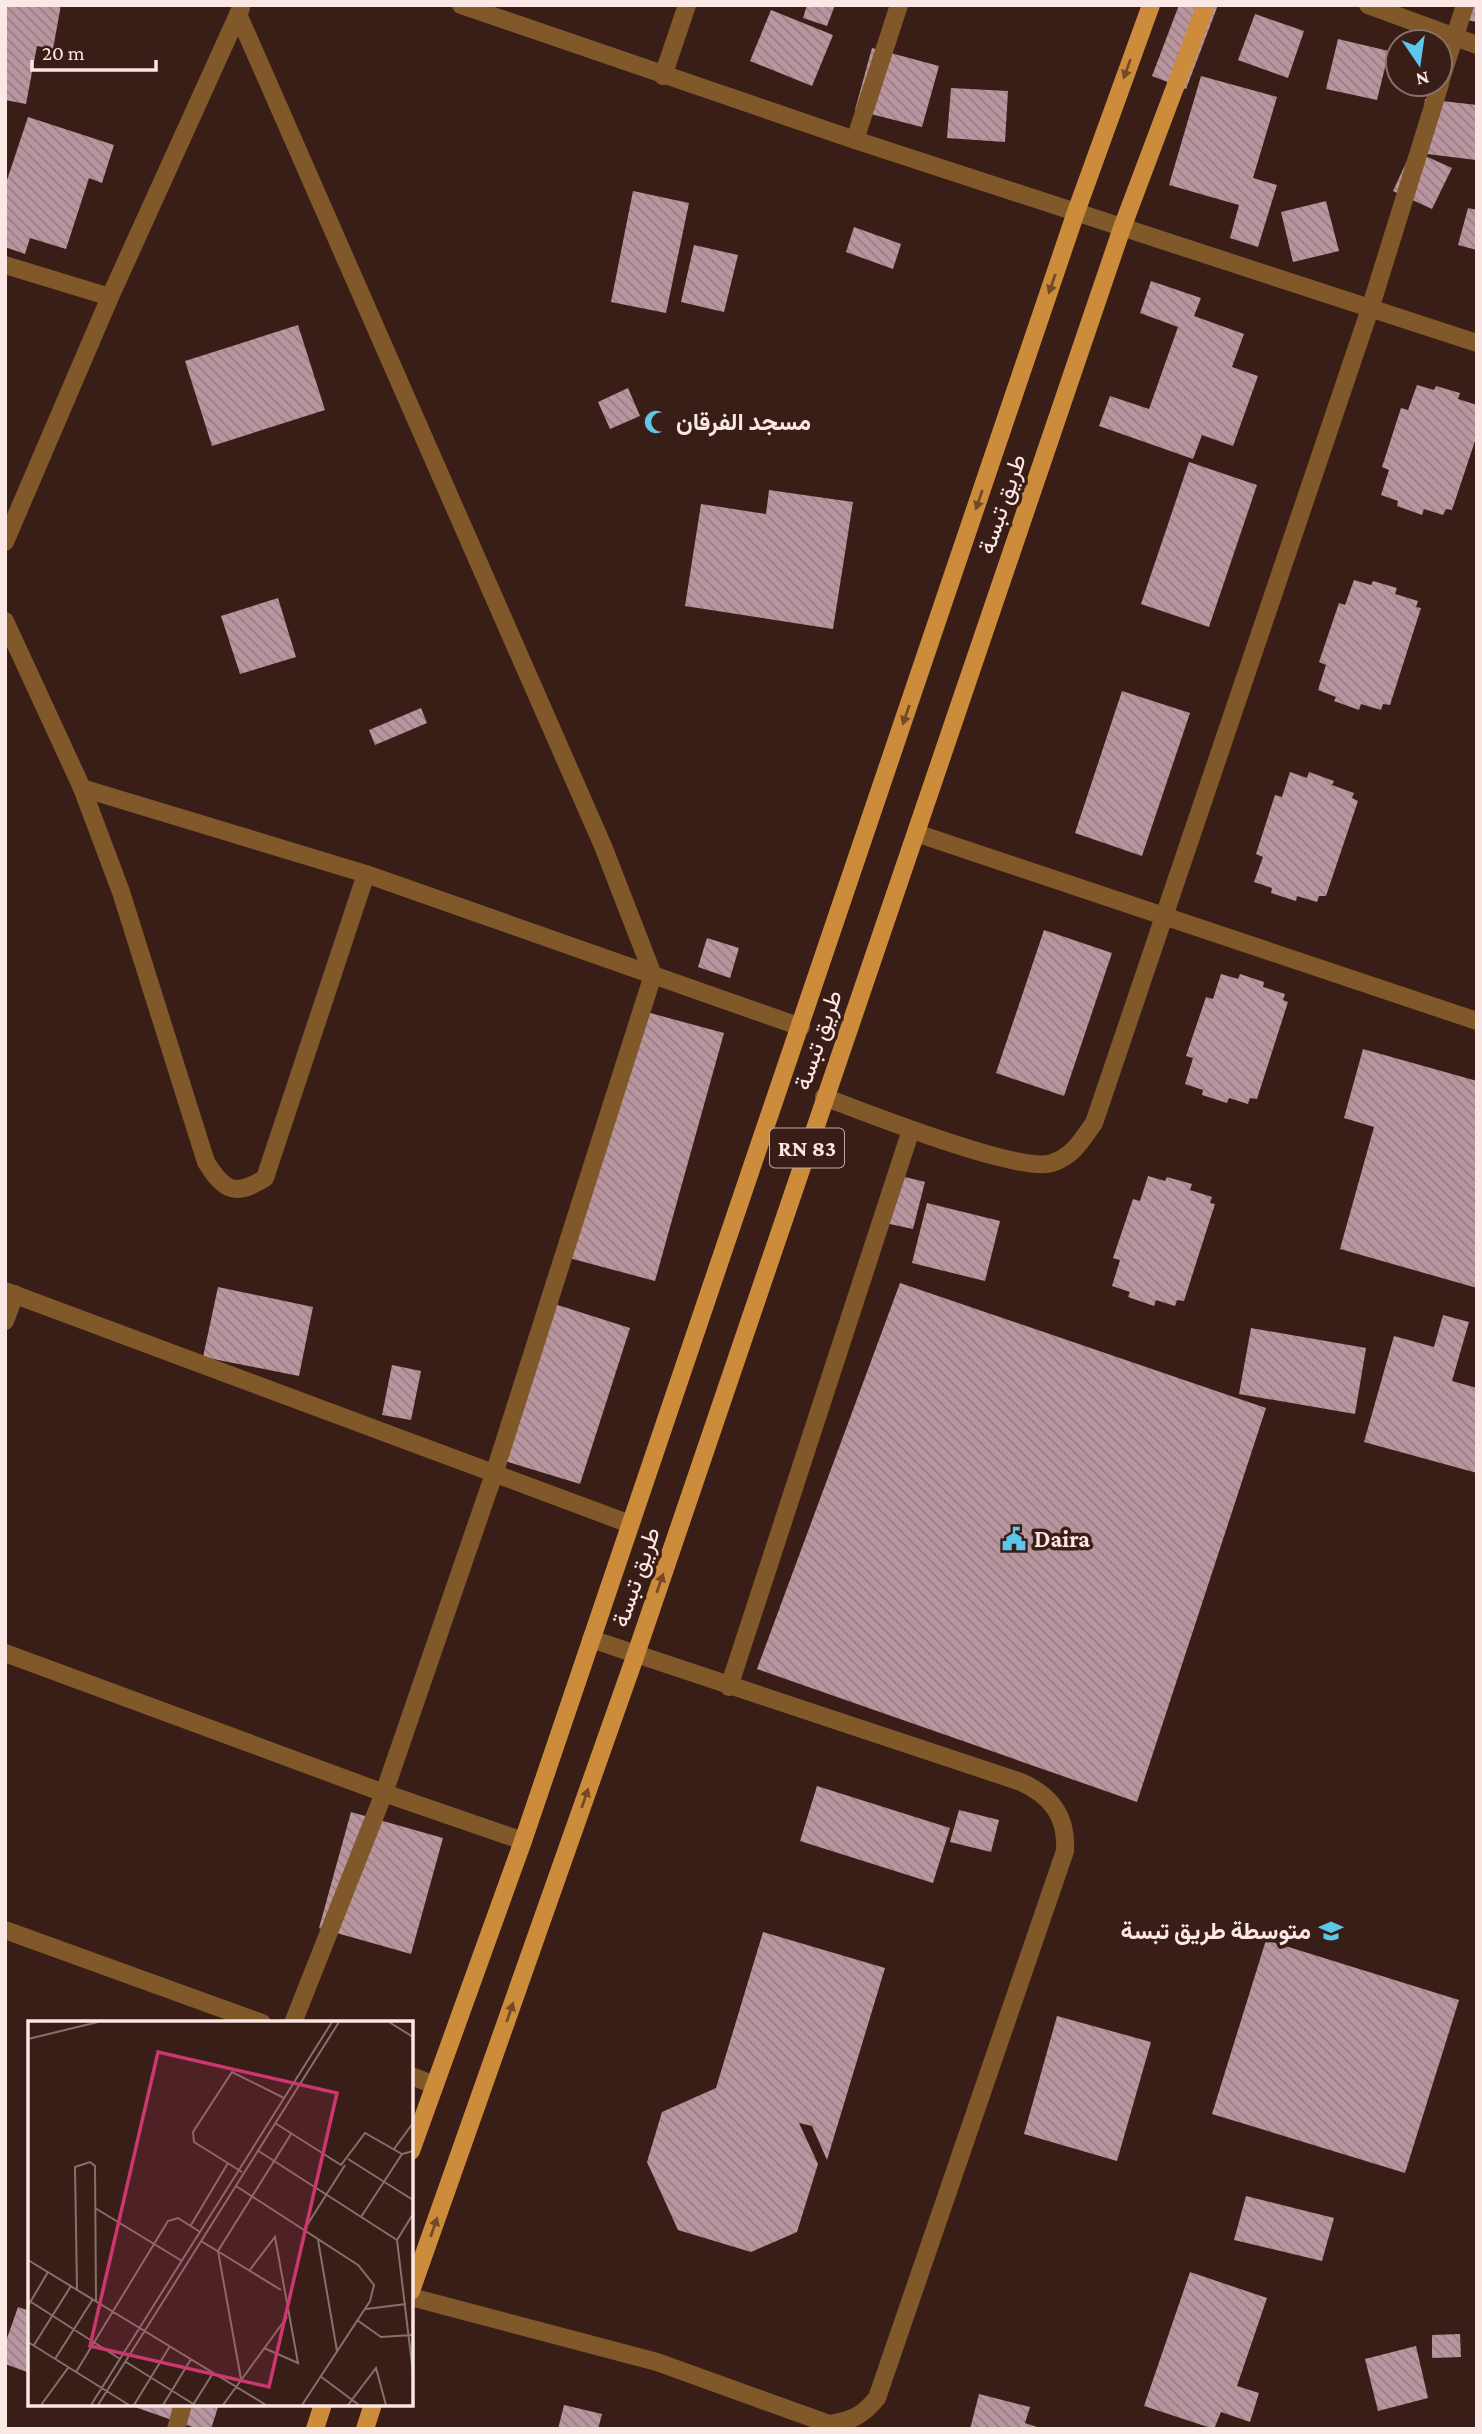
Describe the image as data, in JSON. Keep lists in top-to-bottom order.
{
  "streets": {
    "main road": ["طريق تبسة", "RN 83"]
  },
  "places": {
    "mosque": ["مسجد الفرقان"],
    "public building": ["Daira"],
    "school or university": ["متوسطة طريق تبسة"]
  },
  "scale_bar": "20 m",
  "north": "bottom"
}
